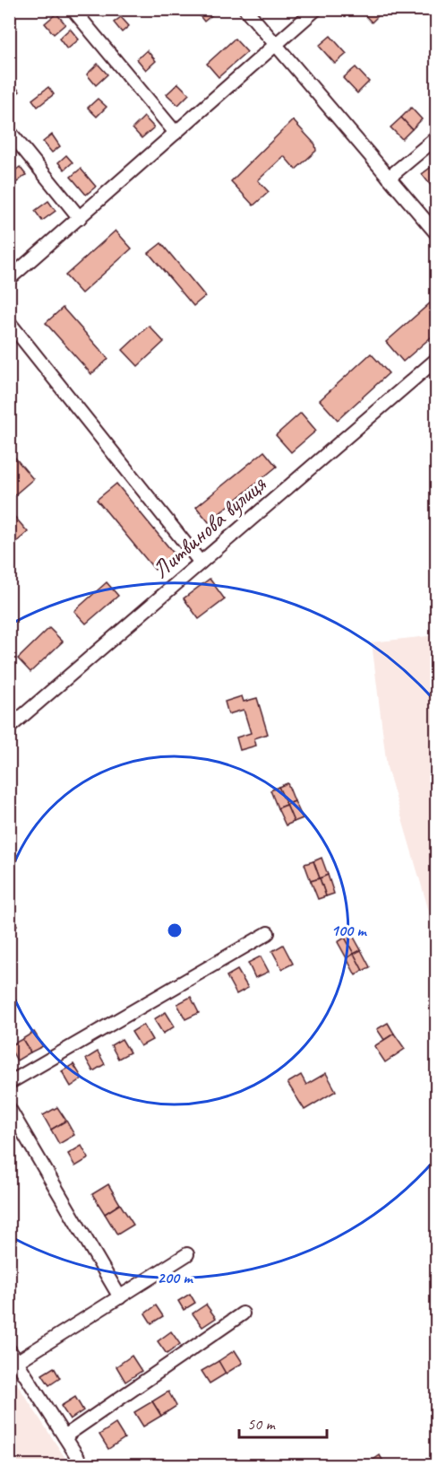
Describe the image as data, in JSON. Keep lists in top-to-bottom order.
{
  "streets": {
    "street": ["Литвинова вулиця"]
  },
  "scale_bar": "50 m",
  "rings": ["100 m", "200 m"]
}
